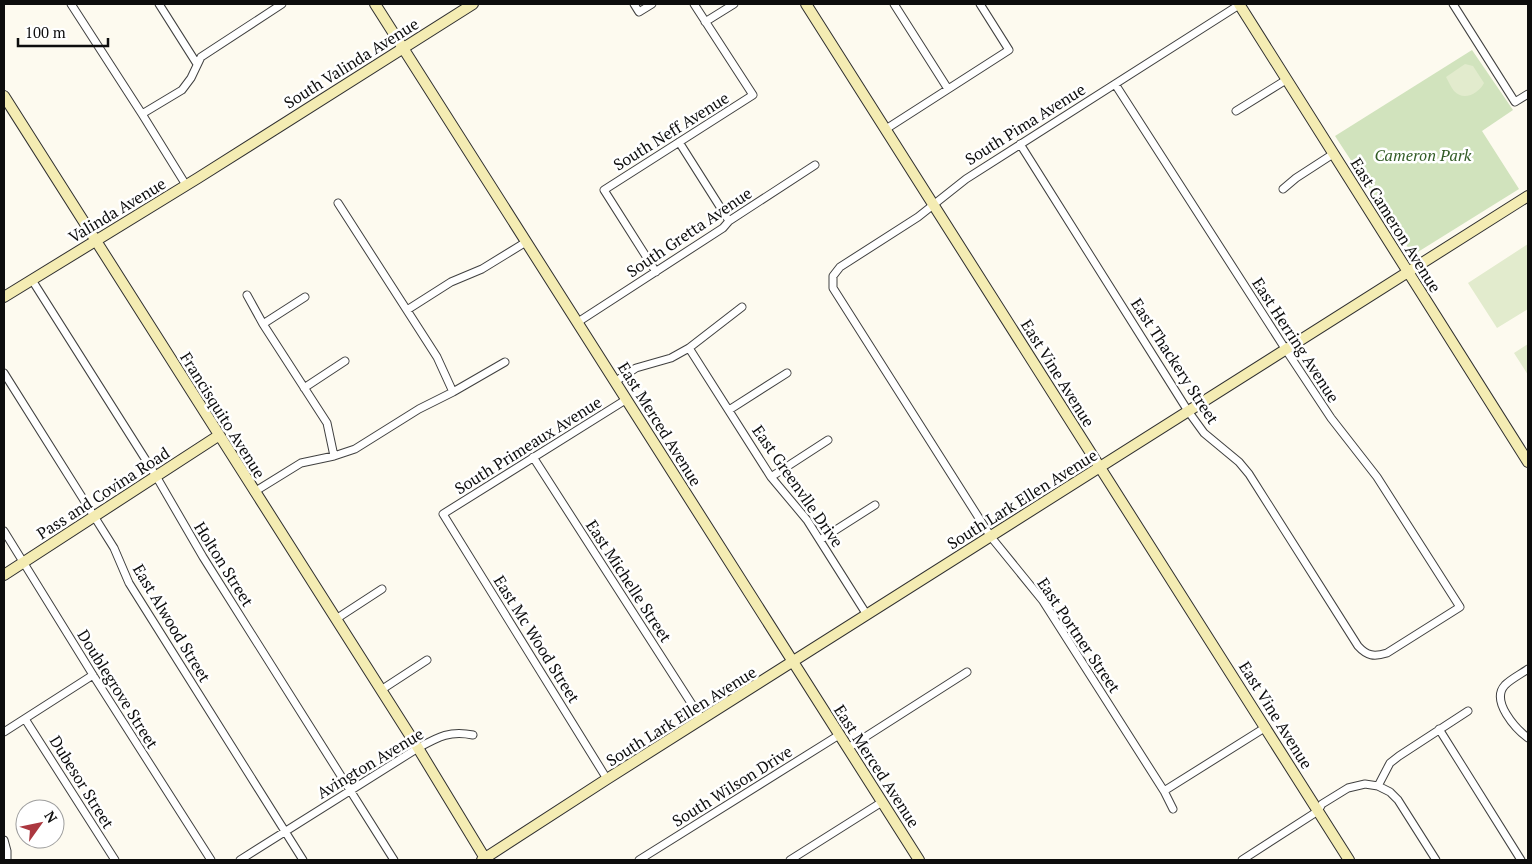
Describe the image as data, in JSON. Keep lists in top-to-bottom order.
{
  "streets": {
    "street": [
      "South Valinda Avenue",
      "South Pima Avenue",
      "South Neff Avenue",
      "Valinda Avenue",
      "East Cameron Avenue",
      "South Gretta Avenue",
      "East Herring Avenue",
      "East Thackery Street",
      "East Vine Avenue",
      "Francisquito Avenue",
      "East Merced Avenue",
      "South Primeaux Avenue",
      "East Greenvlle Drive",
      "Pass and Covina Road",
      "South Lark Ellen Avenue",
      "Holton Street",
      "East Michelle Street",
      "East Alwood Street",
      "East Portner Street",
      "East Mc Wood Street",
      "Doublegrove Street",
      "Avington Avenue",
      "Dubesor Street",
      "South Wilson Drive"
    ]
  },
  "crossings": [
    ["South Valinda Avenue", "Valinda Avenue"],
    ["South Valinda Avenue", "East Merced Avenue"],
    ["South Pima Avenue", "East Cameron Avenue"],
    ["South Pima Avenue", "East Herring Avenue"],
    ["South Pima Avenue", "East Thackery Street"],
    ["South Pima Avenue", "East Vine Avenue"],
    ["South Pima Avenue", "East Portner Street"],
    ["South Neff Avenue", "South Gretta Avenue"],
    ["Valinda Avenue", "Francisquito Avenue"],
    ["Valinda Avenue", "Holton Street"],
    ["East Cameron Avenue", "South Lark Ellen Avenue"],
    ["South Gretta Avenue", "East Merced Avenue"],
    ["East Herring Avenue", "East Thackery Street"],
    ["East Herring Avenue", "South Lark Ellen Avenue"],
    ["East Thackery Street", "South Lark Ellen Avenue"],
    ["East Vine Avenue", "South Lark Ellen Avenue"],
    ["Francisquito Avenue", "Pass and Covina Road"],
    ["Francisquito Avenue", "South Lark Ellen Avenue"],
    ["Francisquito Avenue", "Avington Avenue"],
    ["East Merced Avenue", "South Primeaux Avenue"],
    ["East Merced Avenue", "South Lark Ellen Avenue"],
    ["East Merced Avenue", "South Wilson Drive"],
    ["South Primeaux Avenue", "East Michelle Street"],
    ["South Primeaux Avenue", "East Mc Wood Street"],
    ["East Greenvlle Drive", "South Lark Ellen Avenue"],
    ["Pass and Covina Road", "Holton Street"],
    ["Pass and Covina Road", "East Alwood Street"],
    ["Pass and Covina Road", "Doublegrove Street"],
    ["South Lark Ellen Avenue", "East Michelle Street"],
    ["South Lark Ellen Avenue", "East Portner Street"],
    ["South Lark Ellen Avenue", "East Mc Wood Street"],
    ["Holton Street", "Avington Avenue"],
    ["East Alwood Street", "Avington Avenue"]
  ],
  "parks": ["Cameron Park"],
  "scale_bar": "100 m",
  "north": "top right"
}
